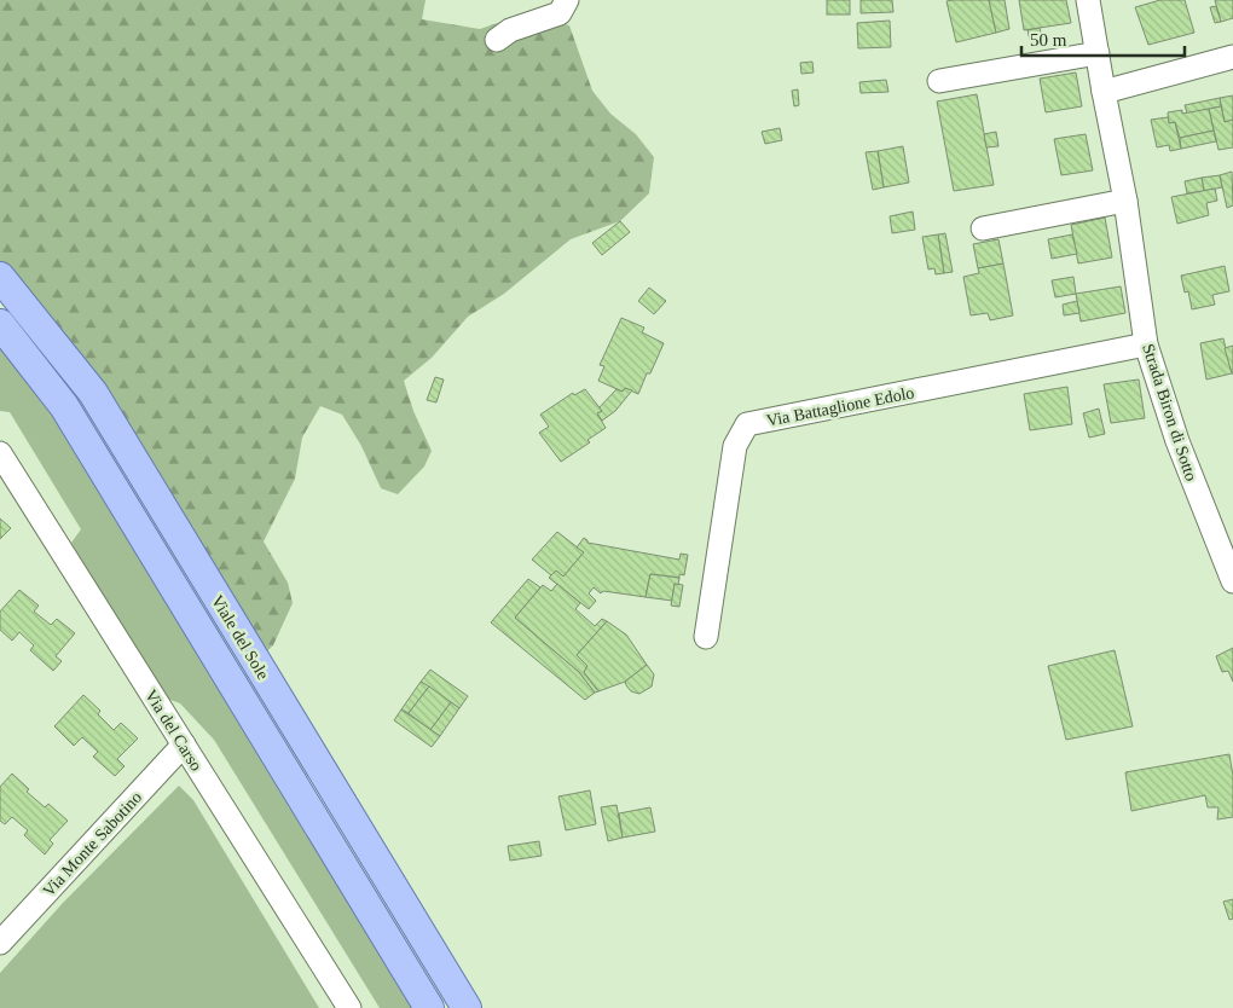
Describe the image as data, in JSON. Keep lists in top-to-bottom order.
{
  "streets": {
    "main road": ["Viale del Sole"],
    "street": [
      "Via Battaglione Edolo",
      "Strada Biron di Sotto",
      "Via del Carso",
      "Via Monte Sabotino"
    ]
  },
  "crossings": [
    ["Via Battaglione Edolo", "Strada Biron di Sotto"],
    ["Via del Carso", "Via Monte Sabotino"]
  ],
  "scale_bar": "50 m"
}
